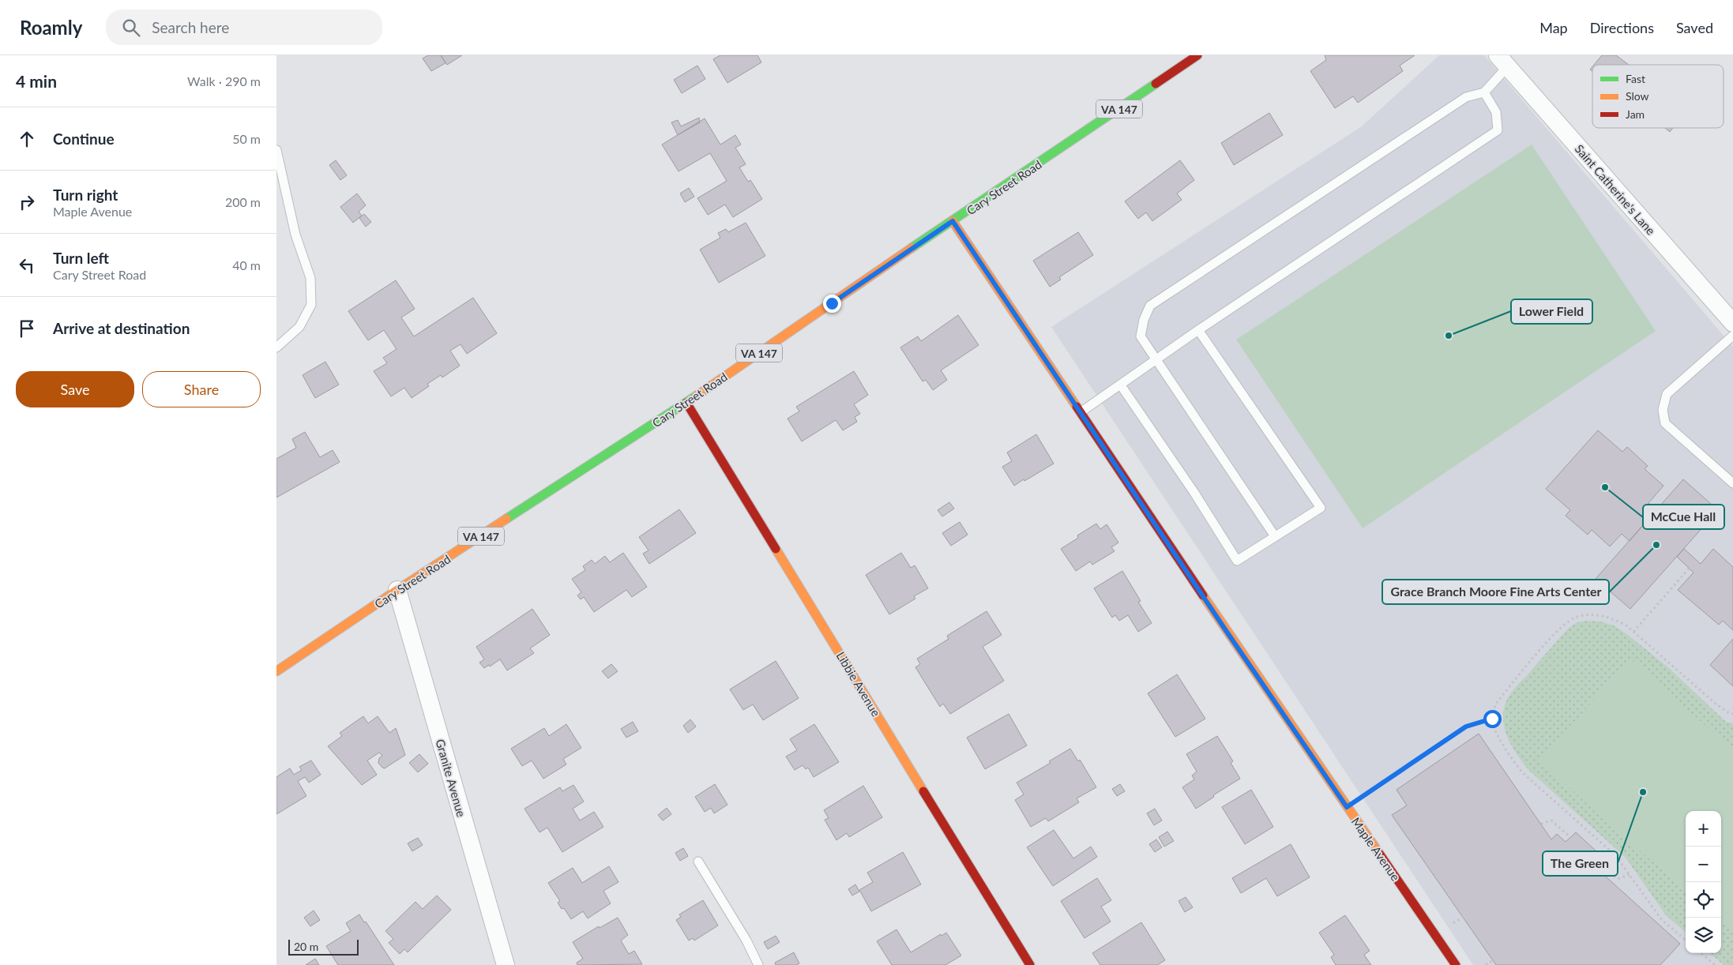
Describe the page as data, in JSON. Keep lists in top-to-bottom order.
{
  "streets": {
    "main road": [
      "VA 147",
      "Cary Street Road",
      "Libbie Avenue",
      "Maple Avenue"
    ],
    "street": ["Saint Catherine's Lane", "Granite Avenue"]
  },
  "crossings": [
    ["Cary Street Road", "Libbie Avenue"],
    ["Cary Street Road", "Granite Avenue"],
    ["Cary Street Road", "Maple Avenue"]
  ],
  "places": [
    "Lower Field",
    "McCue Hall",
    "Grace Branch Moore Fine Arts Center",
    "The Green"
  ],
  "legend": ["Fast", "Slow", "Jam"],
  "scale_bar": "20 m",
  "page": {
    "header": "Roamly",
    "search": "Search here",
    "nav": ["Map", "Directions", "Saved"],
    "heading": ["4 min", "Walk · 290 m"],
    "list": [
      ["Continue", "50 m"],
      ["Turn right", "Maple Avenue", "200 m"],
      ["Turn left", "Cary Street Road", "40 m"],
      "Arrive at destination"
    ],
    "buttons": ["Save", "Share"],
    "map_buttons": ["+", "−"],
    "scale": "20 m"
  }
}
